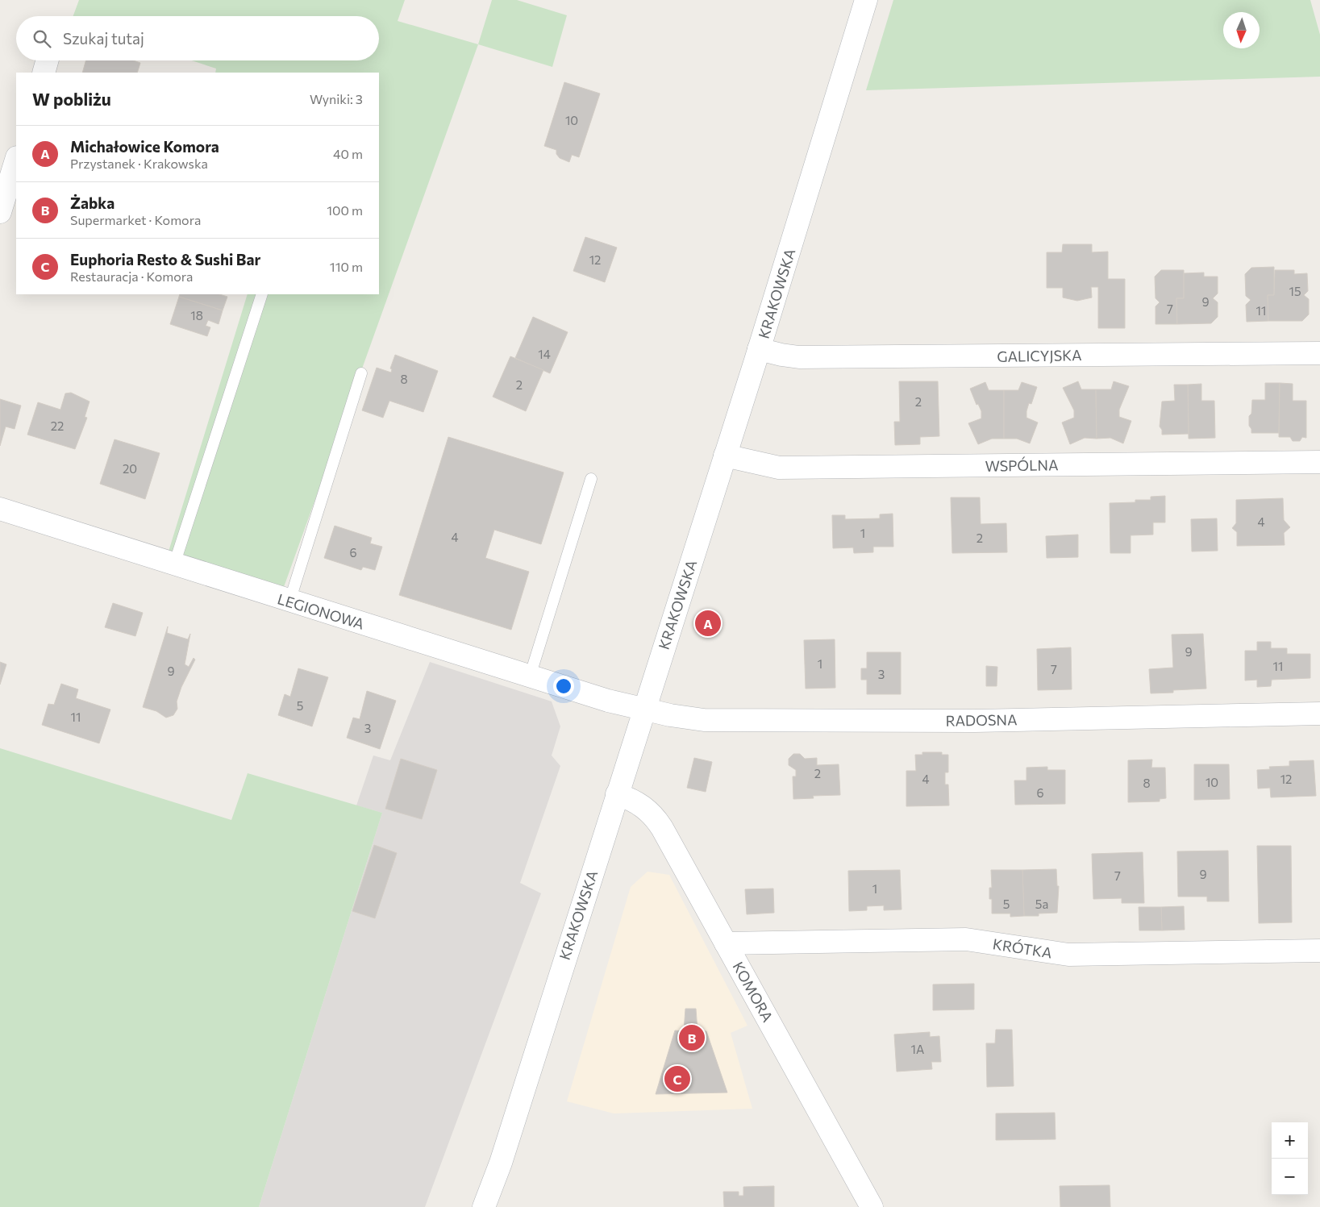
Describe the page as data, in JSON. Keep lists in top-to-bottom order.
{
  "streets": {
    "street": [
      "KRAKOWSKA",
      "GALICYJSKA",
      "WSPÓLNA",
      "LEGIONOWA",
      "RADOSNA",
      "KRÓTKA",
      "KOMORA"
    ]
  },
  "crossings": [
    ["KRAKOWSKA", "GALICYJSKA"],
    ["KRAKOWSKA", "WSPÓLNA"],
    ["KRAKOWSKA", "LEGIONOWA"],
    ["KRAKOWSKA", "RADOSNA"],
    ["KRAKOWSKA", "KOMORA"],
    ["LEGIONOWA", "RADOSNA"],
    ["KRÓTKA", "KOMORA"]
  ],
  "house_numbers": [
    "10",
    "12",
    "15",
    "9",
    "7",
    "11",
    "18",
    "14",
    "8",
    "2",
    "2",
    "22",
    "20",
    "4",
    "1",
    "4",
    "2",
    "6",
    "9",
    "1",
    "11",
    "7",
    "9",
    "3",
    "5",
    "11",
    "3",
    "2",
    "4",
    "12",
    "10",
    "8",
    "6",
    "9",
    "7",
    "1",
    "5",
    "5a",
    "1A"
  ],
  "north": "bottom",
  "page": {
    "search": "Szukaj tutaj",
    "heading": ["W pobliżu", "Wyniki: 3"],
    "list": [
      {
        "mark": "A",
        "name": "Michałowice Komora",
        "note": "Przystanek · Krakowska",
        "value": "40 m"
      },
      {
        "mark": "B",
        "name": "Żabka",
        "note": "Supermarket · Komora",
        "value": "100 m"
      },
      {
        "mark": "C",
        "name": "Euphoria Resto & Sushi Bar",
        "note": "Restauracja · Komora",
        "value": "110 m"
      }
    ],
    "pins": ["A", "B", "C"],
    "map_buttons": ["+", "−"]
  }
}
